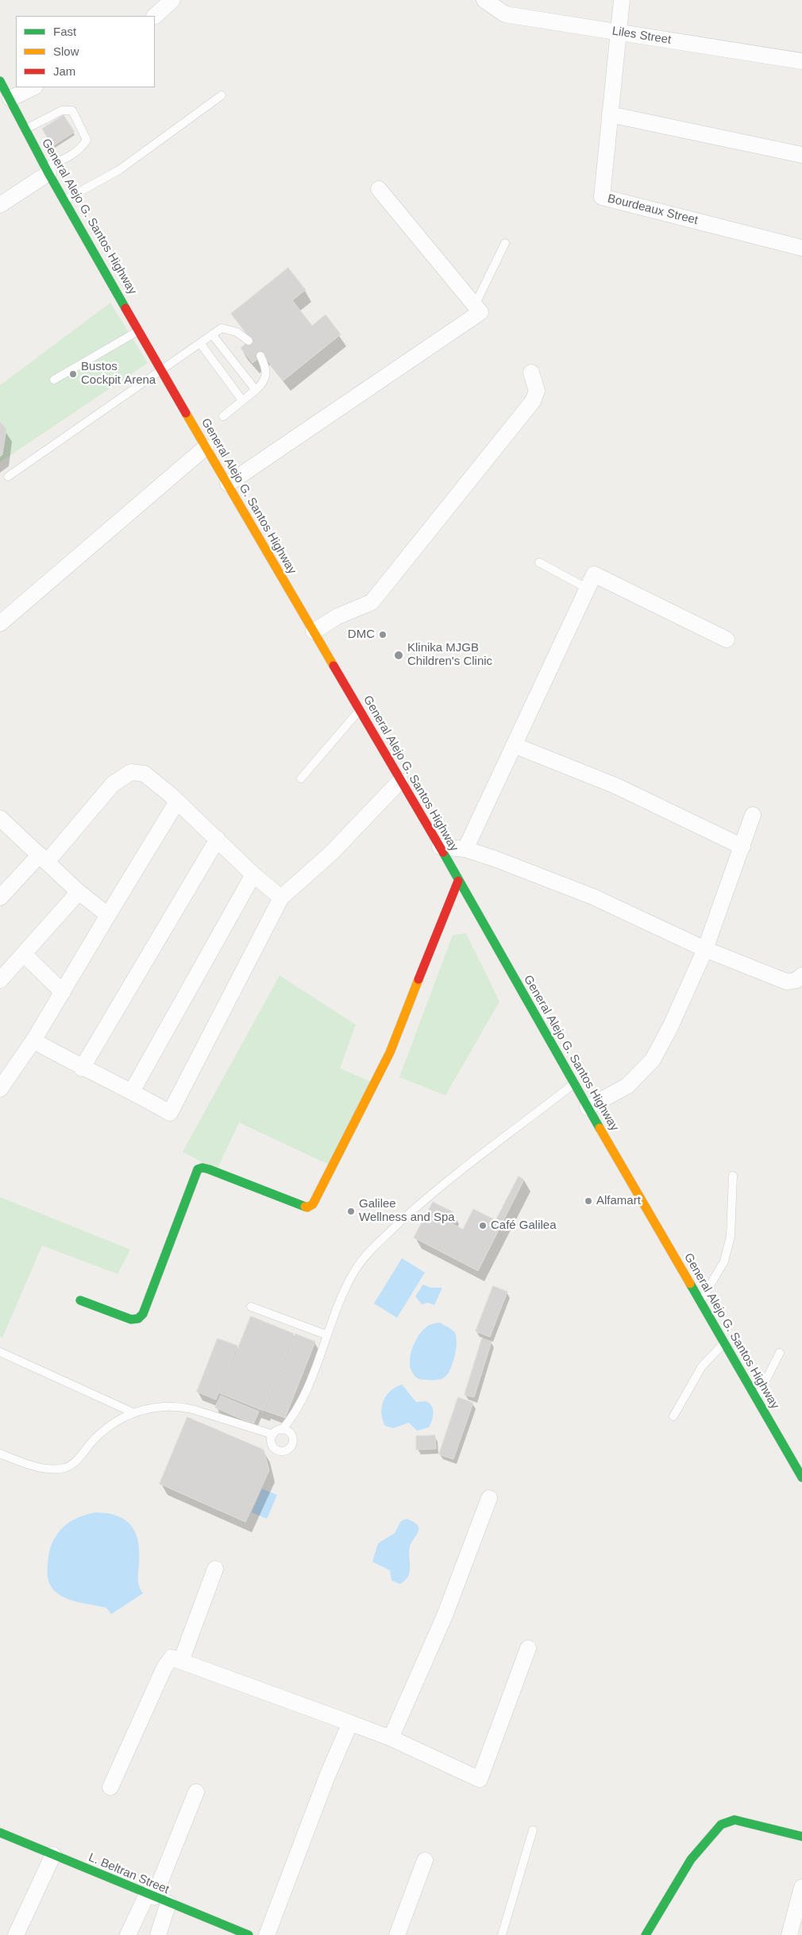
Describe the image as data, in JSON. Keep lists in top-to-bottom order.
{
  "streets": {
    "main road": ["General Alejo G. Santos Highway", "L. Beltran Street"],
    "street": ["Liles Street", "Bourdeaux Street"]
  },
  "crossings": [
    ["Liles Street", "Bourdeaux Street"]
  ],
  "places": [
    "Bustos Cockpit Arena",
    "DMC",
    "Klinika MJGB Children's Clinic",
    "Alfamart",
    "Galilee Wellness and Spa",
    "Café Galilea"
  ],
  "legend": ["Fast", "Slow", "Jam"]
}
